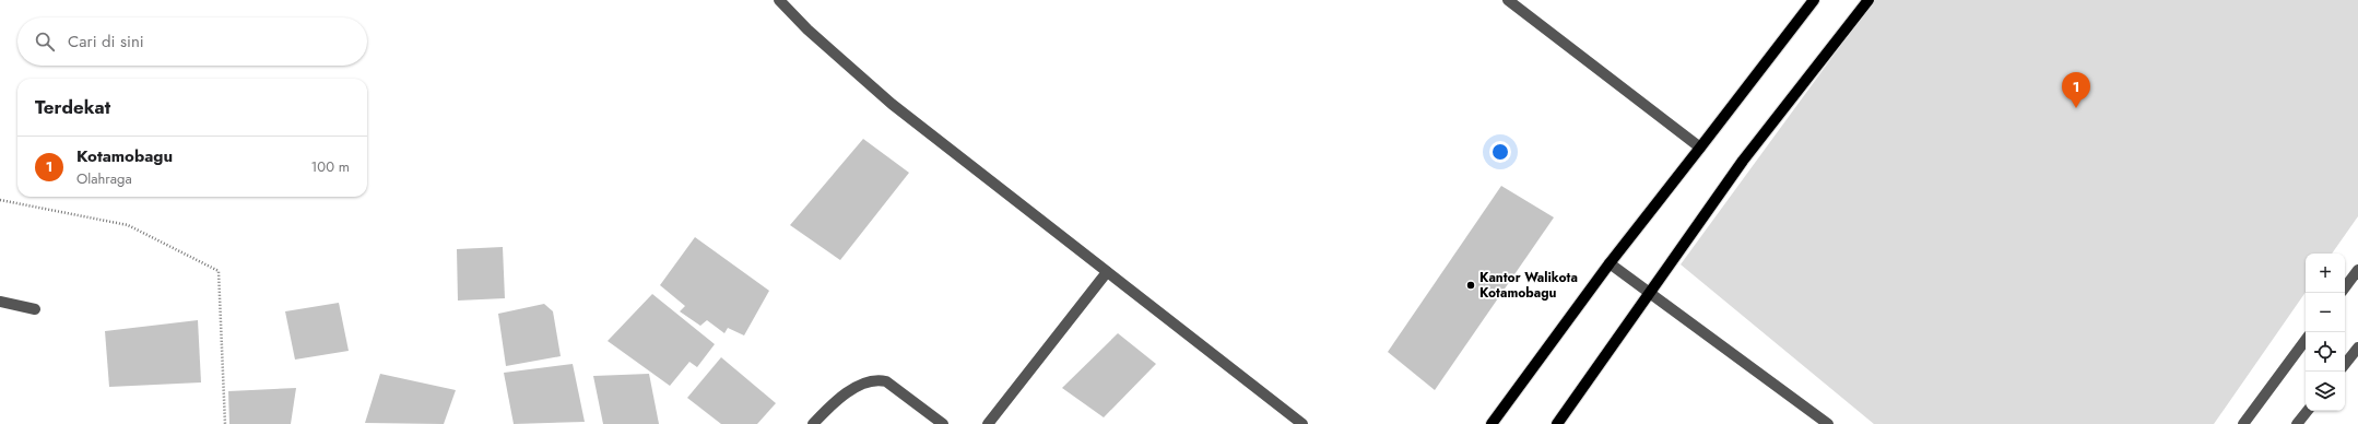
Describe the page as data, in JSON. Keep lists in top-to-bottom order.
{
  "places": ["Kantor Walikota Kotamobagu"],
  "page": {
    "search": "Cari di sini",
    "pins": "1",
    "heading": "Terdekat",
    "list": [
      {
        "mark": "1",
        "name": "Kotamobagu",
        "note": "Olahraga",
        "value": "100 m"
      }
    ],
    "map_buttons": ["+", "−"]
  }
}
